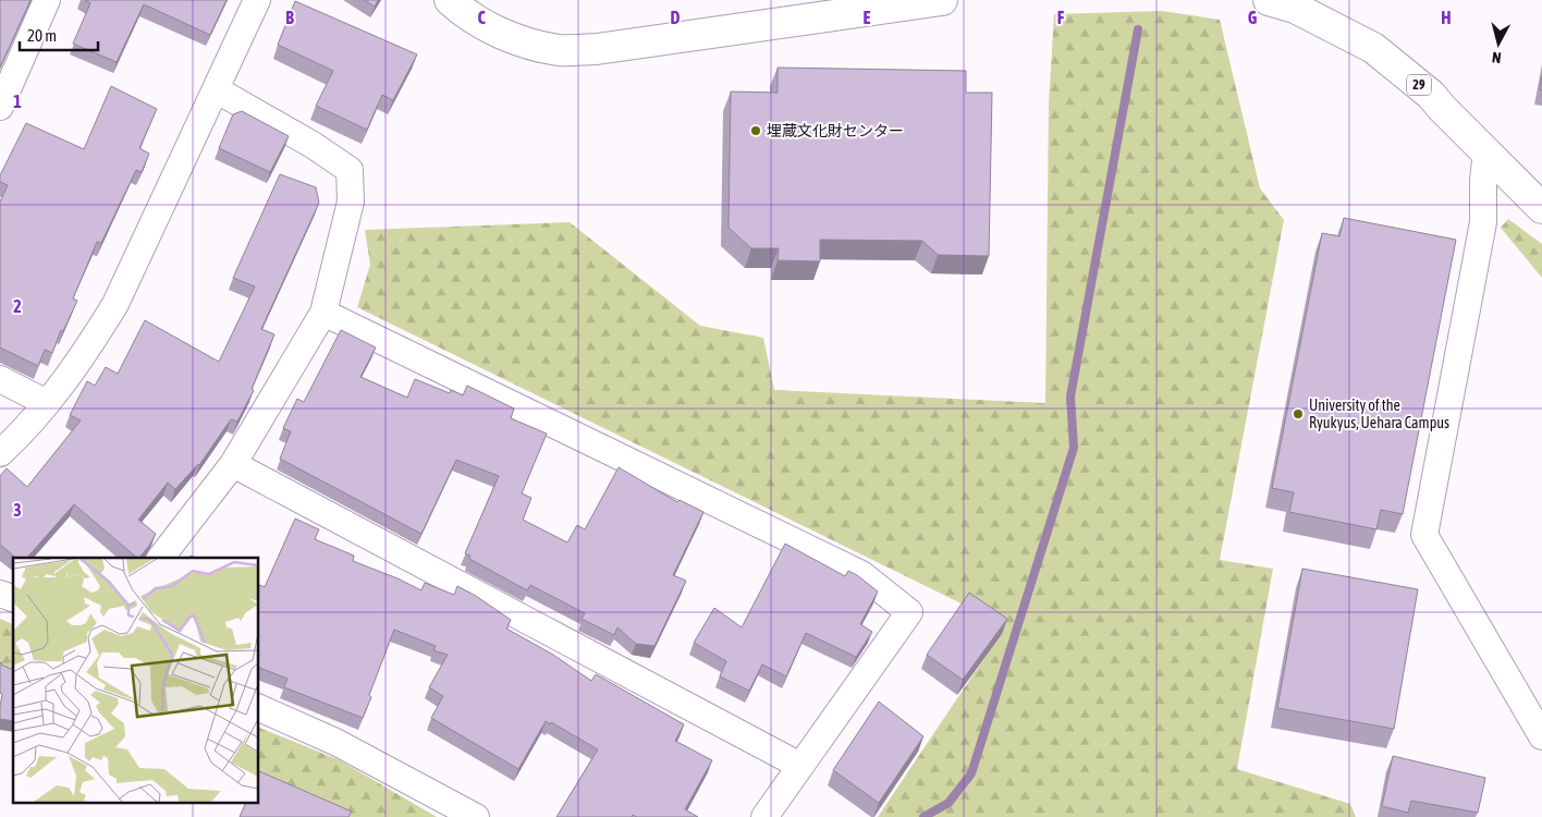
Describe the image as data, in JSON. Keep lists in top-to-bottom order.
{
  "streets": {
    "main road": ["29"]
  },
  "places": ["埋蔵文化財センター", "University of the Ryukyus, Uehara Campus"],
  "scale_bar": "20 m",
  "north": "bottom",
  "grid": {
    "columns": [
      "B",
      "C",
      "D",
      "E",
      "F",
      "G",
      "H"
    ],
    "rows": ["1", "2", "3"]
  }
}
